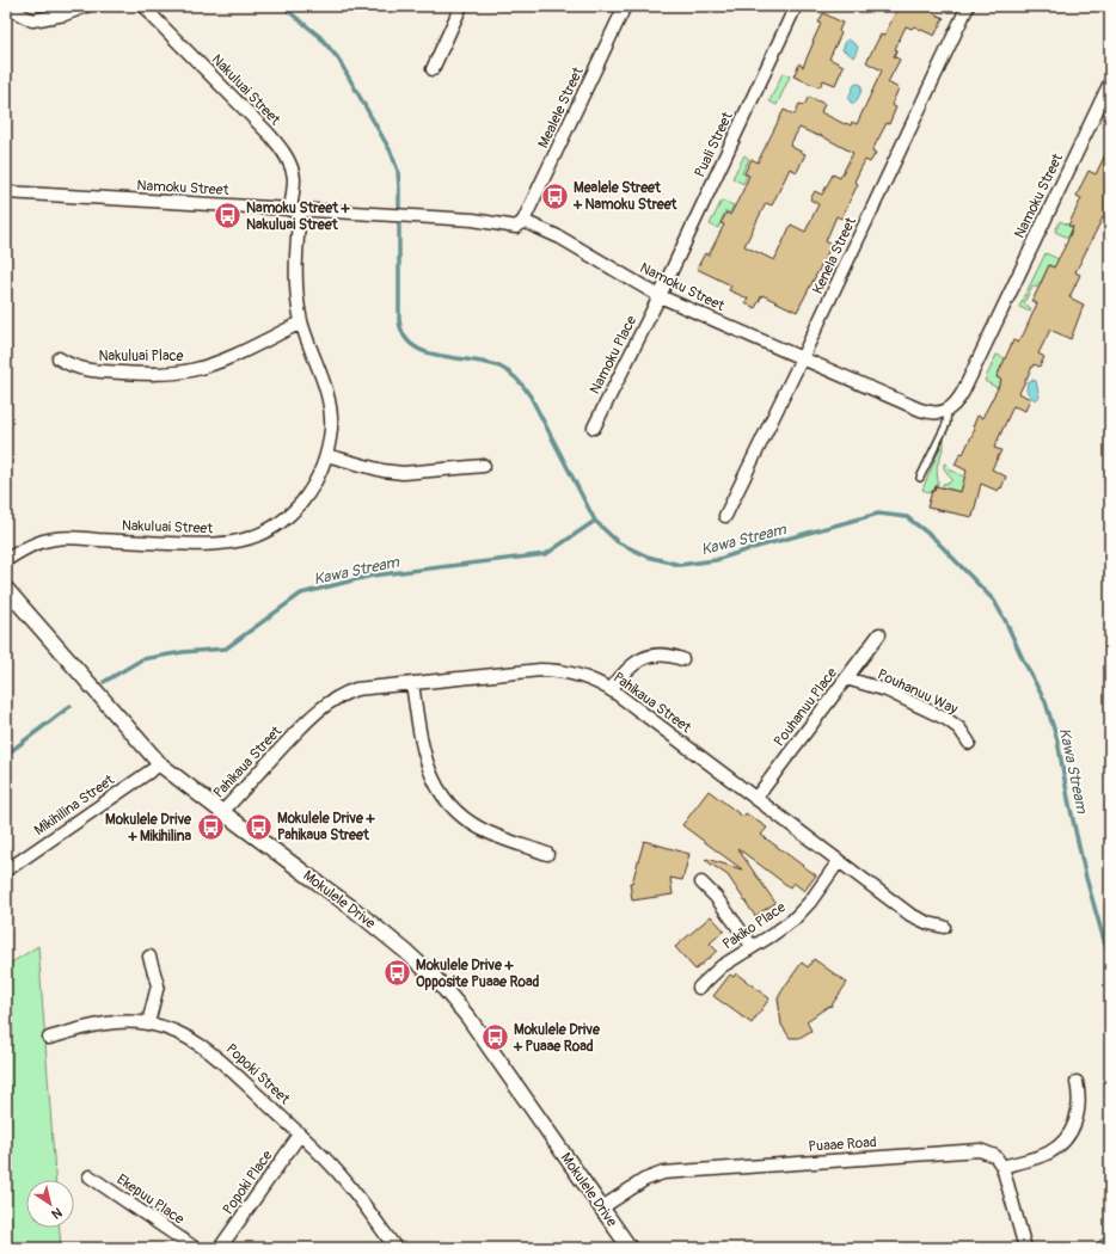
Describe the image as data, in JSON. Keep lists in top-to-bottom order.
{
  "streets": {
    "street": [
      "Nakuluai Street",
      "Mealele Street",
      "Puali Street",
      "Namoku Street",
      "Kenela Street",
      "Namoku Place",
      "Nakuluai Place",
      "Pouhanuu Way",
      "Pahikaua Street",
      "Pouhanuu Place",
      "Mikihilina Street",
      "Mokulele Drive",
      "Pakiko Place",
      "Popoki Street",
      "Puaae Road",
      "Popoki Place",
      "Ekepuu Place"
    ]
  },
  "crossings": [
    ["Nakuluai Street", "Namoku Street"],
    ["Nakuluai Street", "Nakuluai Place"],
    ["Mealele Street", "Namoku Street"],
    ["Puali Street", "Namoku Street"],
    ["Puali Street", "Namoku Place"],
    ["Namoku Street", "Kenela Street"],
    ["Namoku Street", "Namoku Place"],
    ["Pouhanuu Way", "Pouhanuu Place"],
    ["Pahikaua Street", "Pouhanuu Place"],
    ["Pahikaua Street", "Mokulele Drive"],
    ["Pahikaua Street", "Pakiko Place"],
    ["Mikihilina Street", "Mokulele Drive"],
    ["Mokulele Drive", "Puaae Road"],
    ["Popoki Street", "Popoki Place"]
  ],
  "water": ["Kawa Stream"],
  "places": {
    "bus stop": [
      "Mealele Street + Namoku Street",
      "Namoku Street + Nakuluai Street",
      "Mokulele Drive + Pahikaua Street",
      "Mokulele Drive + Mikihilina",
      "Mokulele Drive + Opposite Puaae Road",
      "Mokulele Drive + Puaae Road"
    ]
  },
  "north": "bottom right"
}
